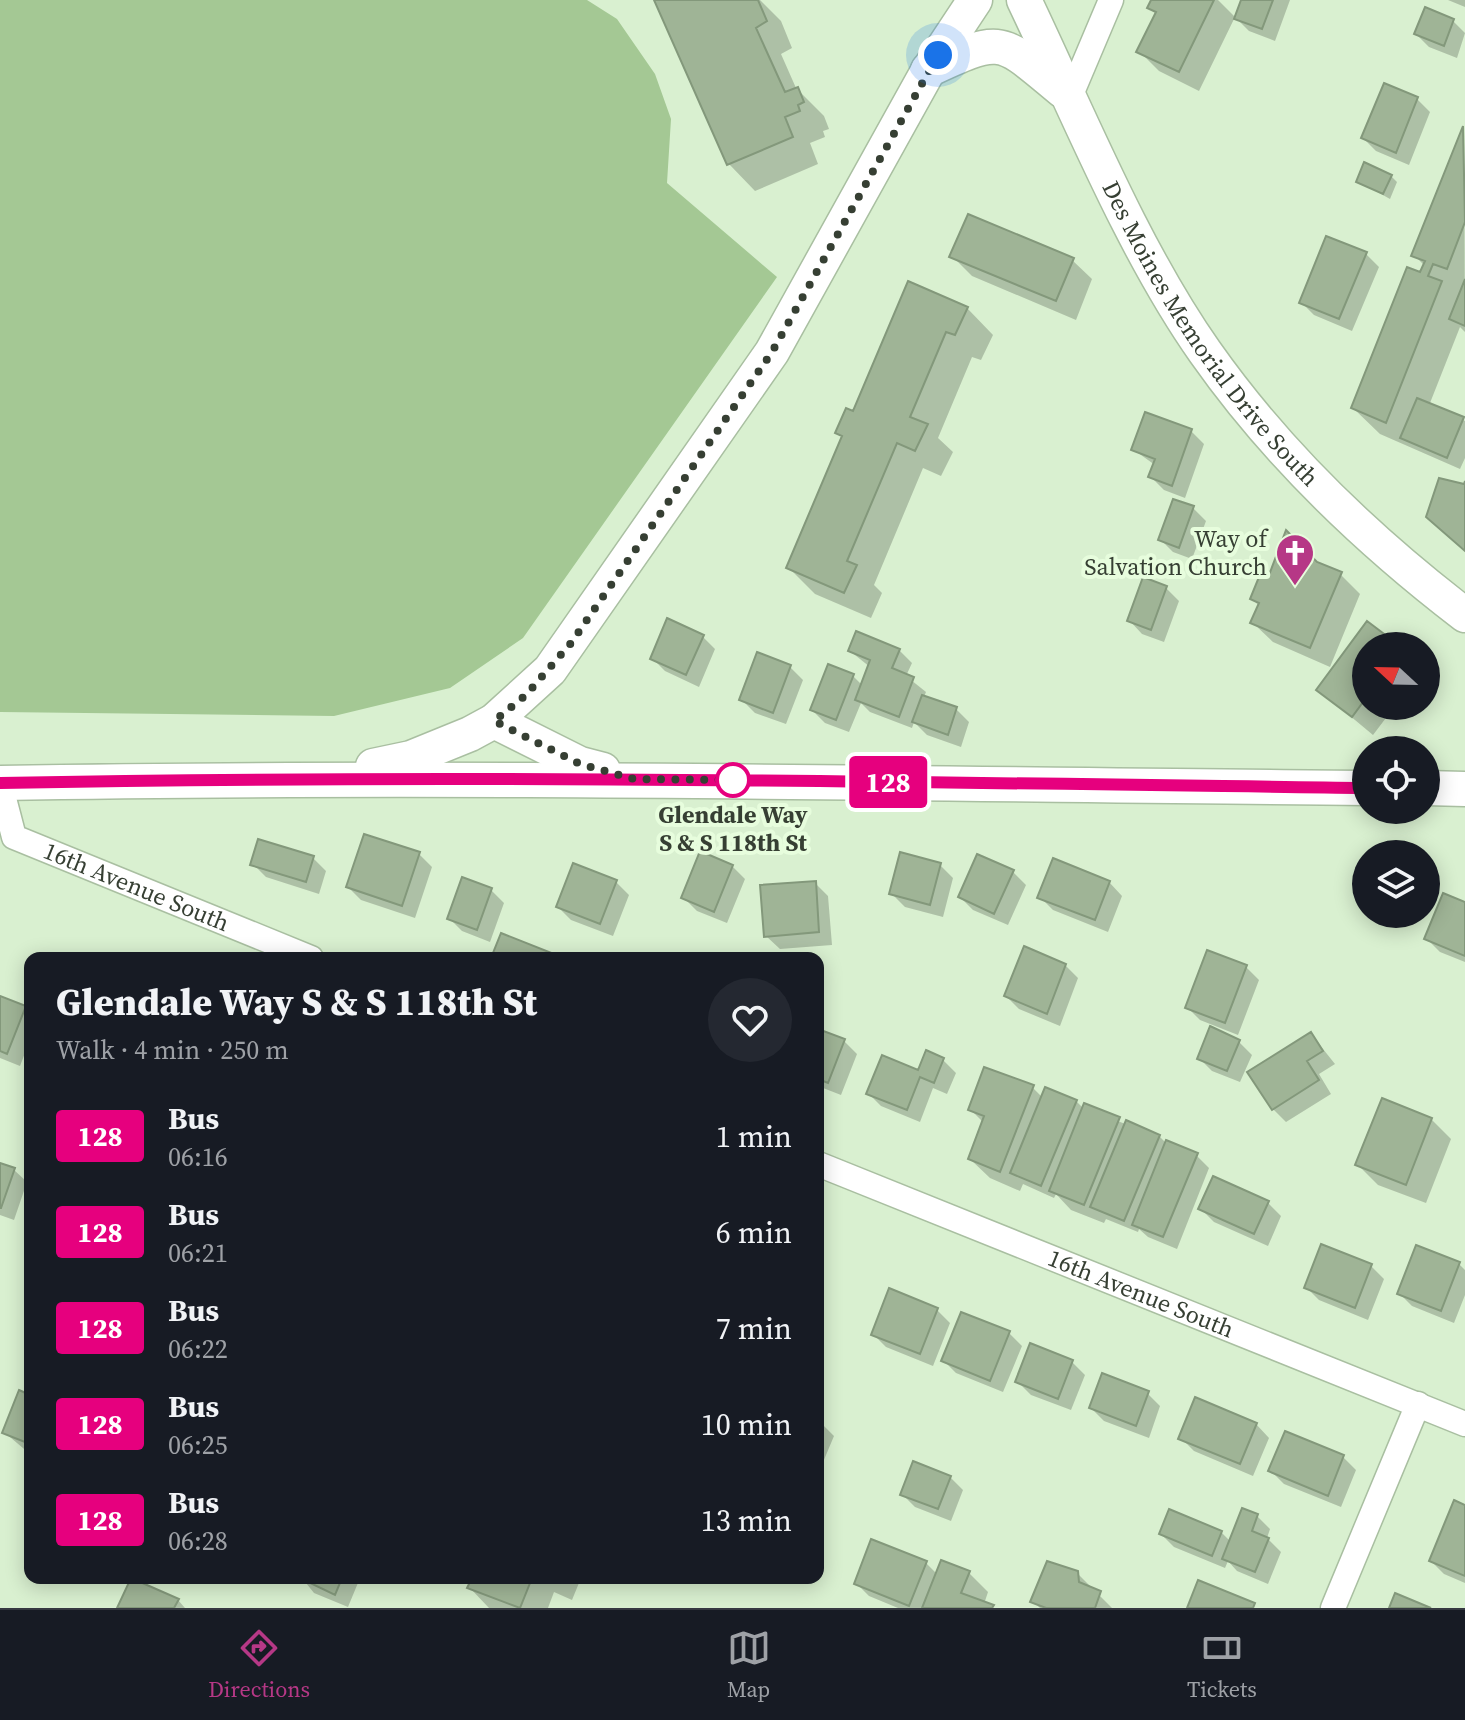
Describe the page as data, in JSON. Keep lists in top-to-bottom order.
{
  "streets": {
    "street": ["Des Moines Memorial Drive South", "16th Avenue South"]
  },
  "places": {
    "church": ["Way of Salvation Church"],
    "other": ["Glendale Way S & S 118th St"]
  },
  "lines": ["bus line 128"],
  "north": "left",
  "page": {
    "on_map": "128",
    "heading": ["Glendale Way S & S 118th St", "Walk · 4 min · 250 m"],
    "list": [
      {
        "mark": "128",
        "name": "Bus",
        "note": "06:16",
        "value": "1 min"
      },
      {
        "mark": "128",
        "name": "Bus",
        "note": "06:21",
        "value": "6 min"
      },
      {
        "mark": "128",
        "name": "Bus",
        "note": "06:22",
        "value": "7 min"
      },
      {
        "mark": "128",
        "name": "Bus",
        "note": "06:25",
        "value": "10 min"
      },
      {
        "mark": "128",
        "name": "Bus",
        "note": "06:28",
        "value": "13 min"
      }
    ],
    "tabs": ["Directions", "Map", "Tickets"]
  }
}
